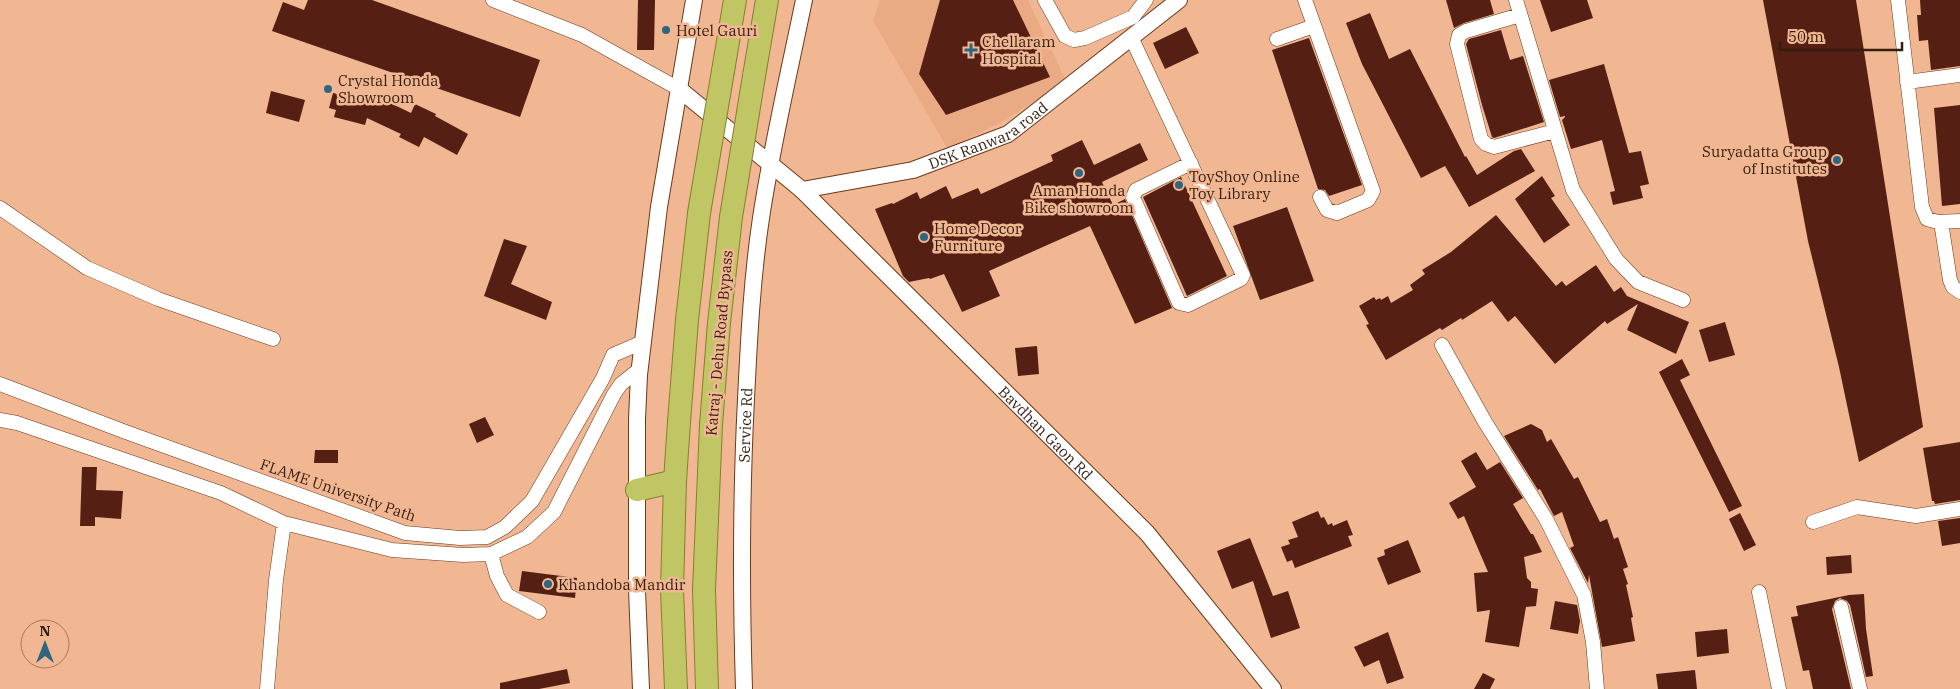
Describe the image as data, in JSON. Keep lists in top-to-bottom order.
{
  "streets": {
    "highway": ["Katraj - Dehu Road Bypass"],
    "street": [
      "DSK Ranwara road",
      "Service Rd",
      "Bavdhan Gaon Rd",
      "FLAME University Path"
    ]
  },
  "crossings": [
    ["DSK Ranwara road", "Bavdhan Gaon Rd"]
  ],
  "places": {
    "other": [
      "Hotel Gauri",
      "Crystal Honda Showroom",
      "Suryadatta Group of Institutes",
      "Aman Honda Bike showroom",
      "ToyShoy Online Toy Library",
      "Home Decor Furniture",
      "Khandoba Mandir"
    ],
    "health": ["Chellaram Hospital"]
  },
  "scale_bar": "50 m",
  "north": "top"
}
